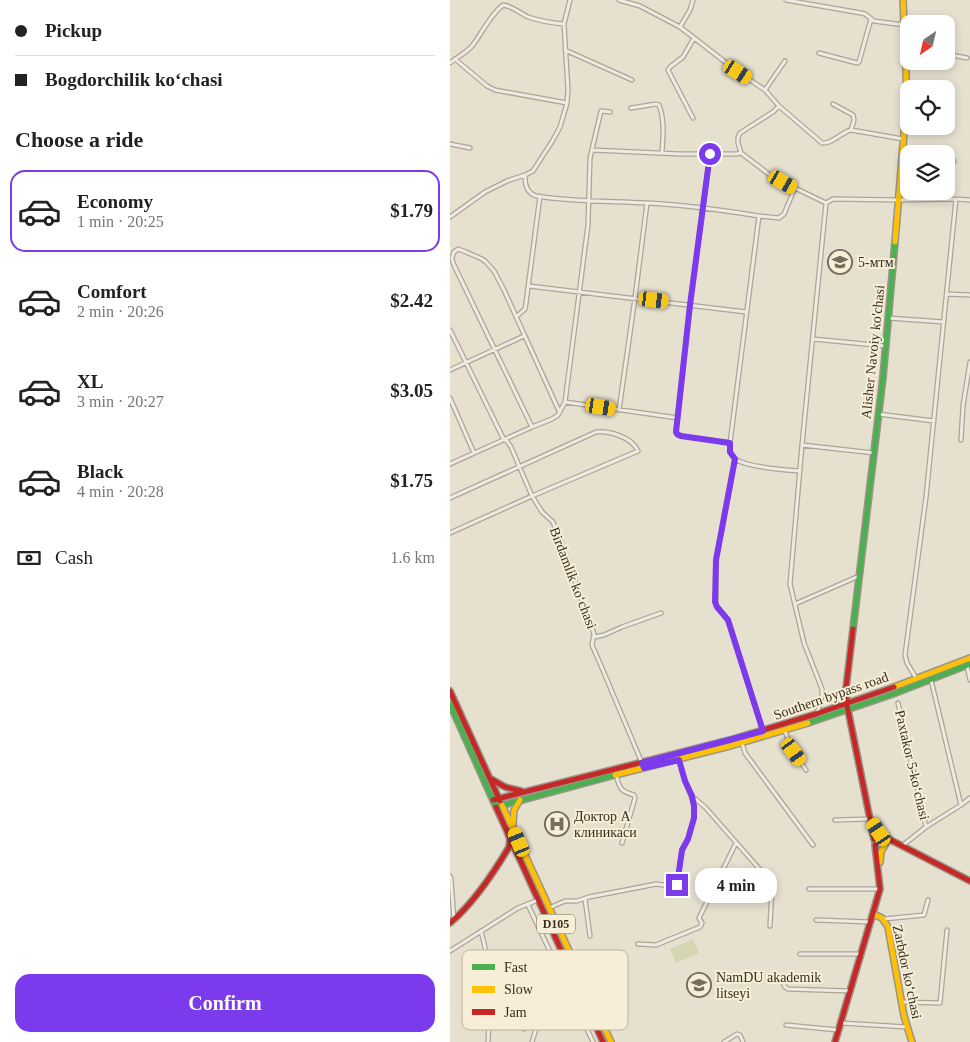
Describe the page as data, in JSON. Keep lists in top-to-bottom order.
{
  "streets": {
    "main road": [
      "Alisher Navoiy ko'chasi",
      "Southern bypass road",
      "D105",
      "Zarbdor koʻchasi"
    ],
    "street": ["Birdamlik koʻchasi", "Paxtakor 5-koʻchasi"]
  },
  "crossings": [
    ["Alisher Navoiy ko'chasi", "Southern bypass road"],
    ["Birdamlik koʻchasi", "Southern bypass road"],
    ["Southern bypass road", "D105"]
  ],
  "places": {
    "school or university": ["5-мтм", "NamDU akademik litseyi"],
    "hospital": ["Доктор А клиникаси"]
  },
  "legend": ["Fast", "Slow", "Jam"],
  "north": "bottom left",
  "page": {
    "banner": ["Pickup", "Bogdorchilik koʻchasi"],
    "heading": "Choose a ride",
    "list": [
      {
        "name": "Economy",
        "note": "1 min · 20:25",
        "value": "$1.79"
      },
      {
        "name": "Comfort",
        "note": "2 min · 20:26",
        "value": "$2.42"
      },
      {
        "name": "XL",
        "note": "3 min · 20:27",
        "value": "$3.05"
      },
      {
        "name": "Black",
        "note": "4 min · 20:28",
        "value": "$1.75"
      }
    ],
    "pay": ["Cash", "1.6 km"],
    "bubble": "4 min",
    "buttons": "Confirm"
  }
}
